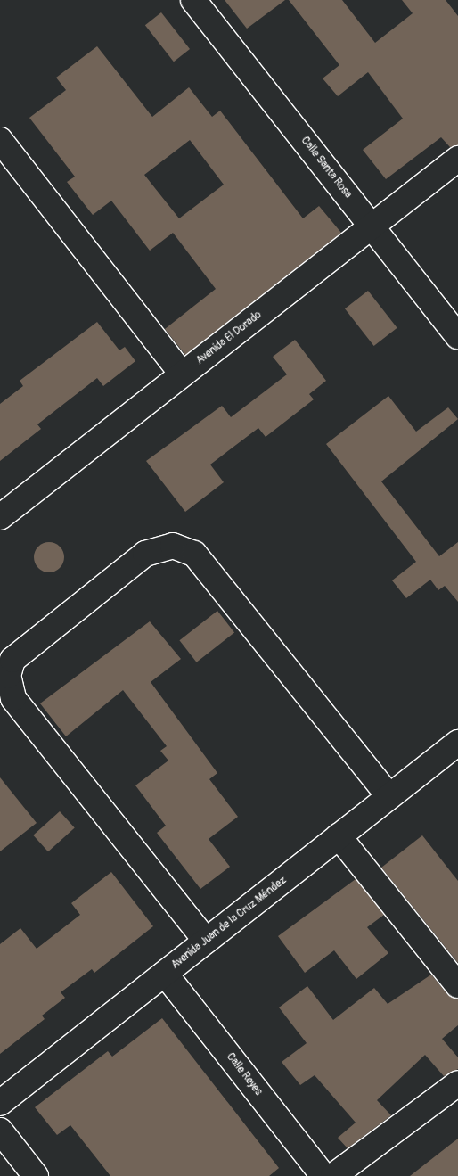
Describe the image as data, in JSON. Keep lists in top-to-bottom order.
{
  "streets": {
    "street": [
      "Calle Santa Rosa",
      "Avenida El Dorado",
      "Avenida Juan de la Cruz Méndez",
      "Calle Reyes"
    ]
  },
  "crossings": [
    ["Calle Santa Rosa", "Avenida El Dorado"],
    ["Avenida Juan de la Cruz Méndez", "Calle Reyes"]
  ]
}
